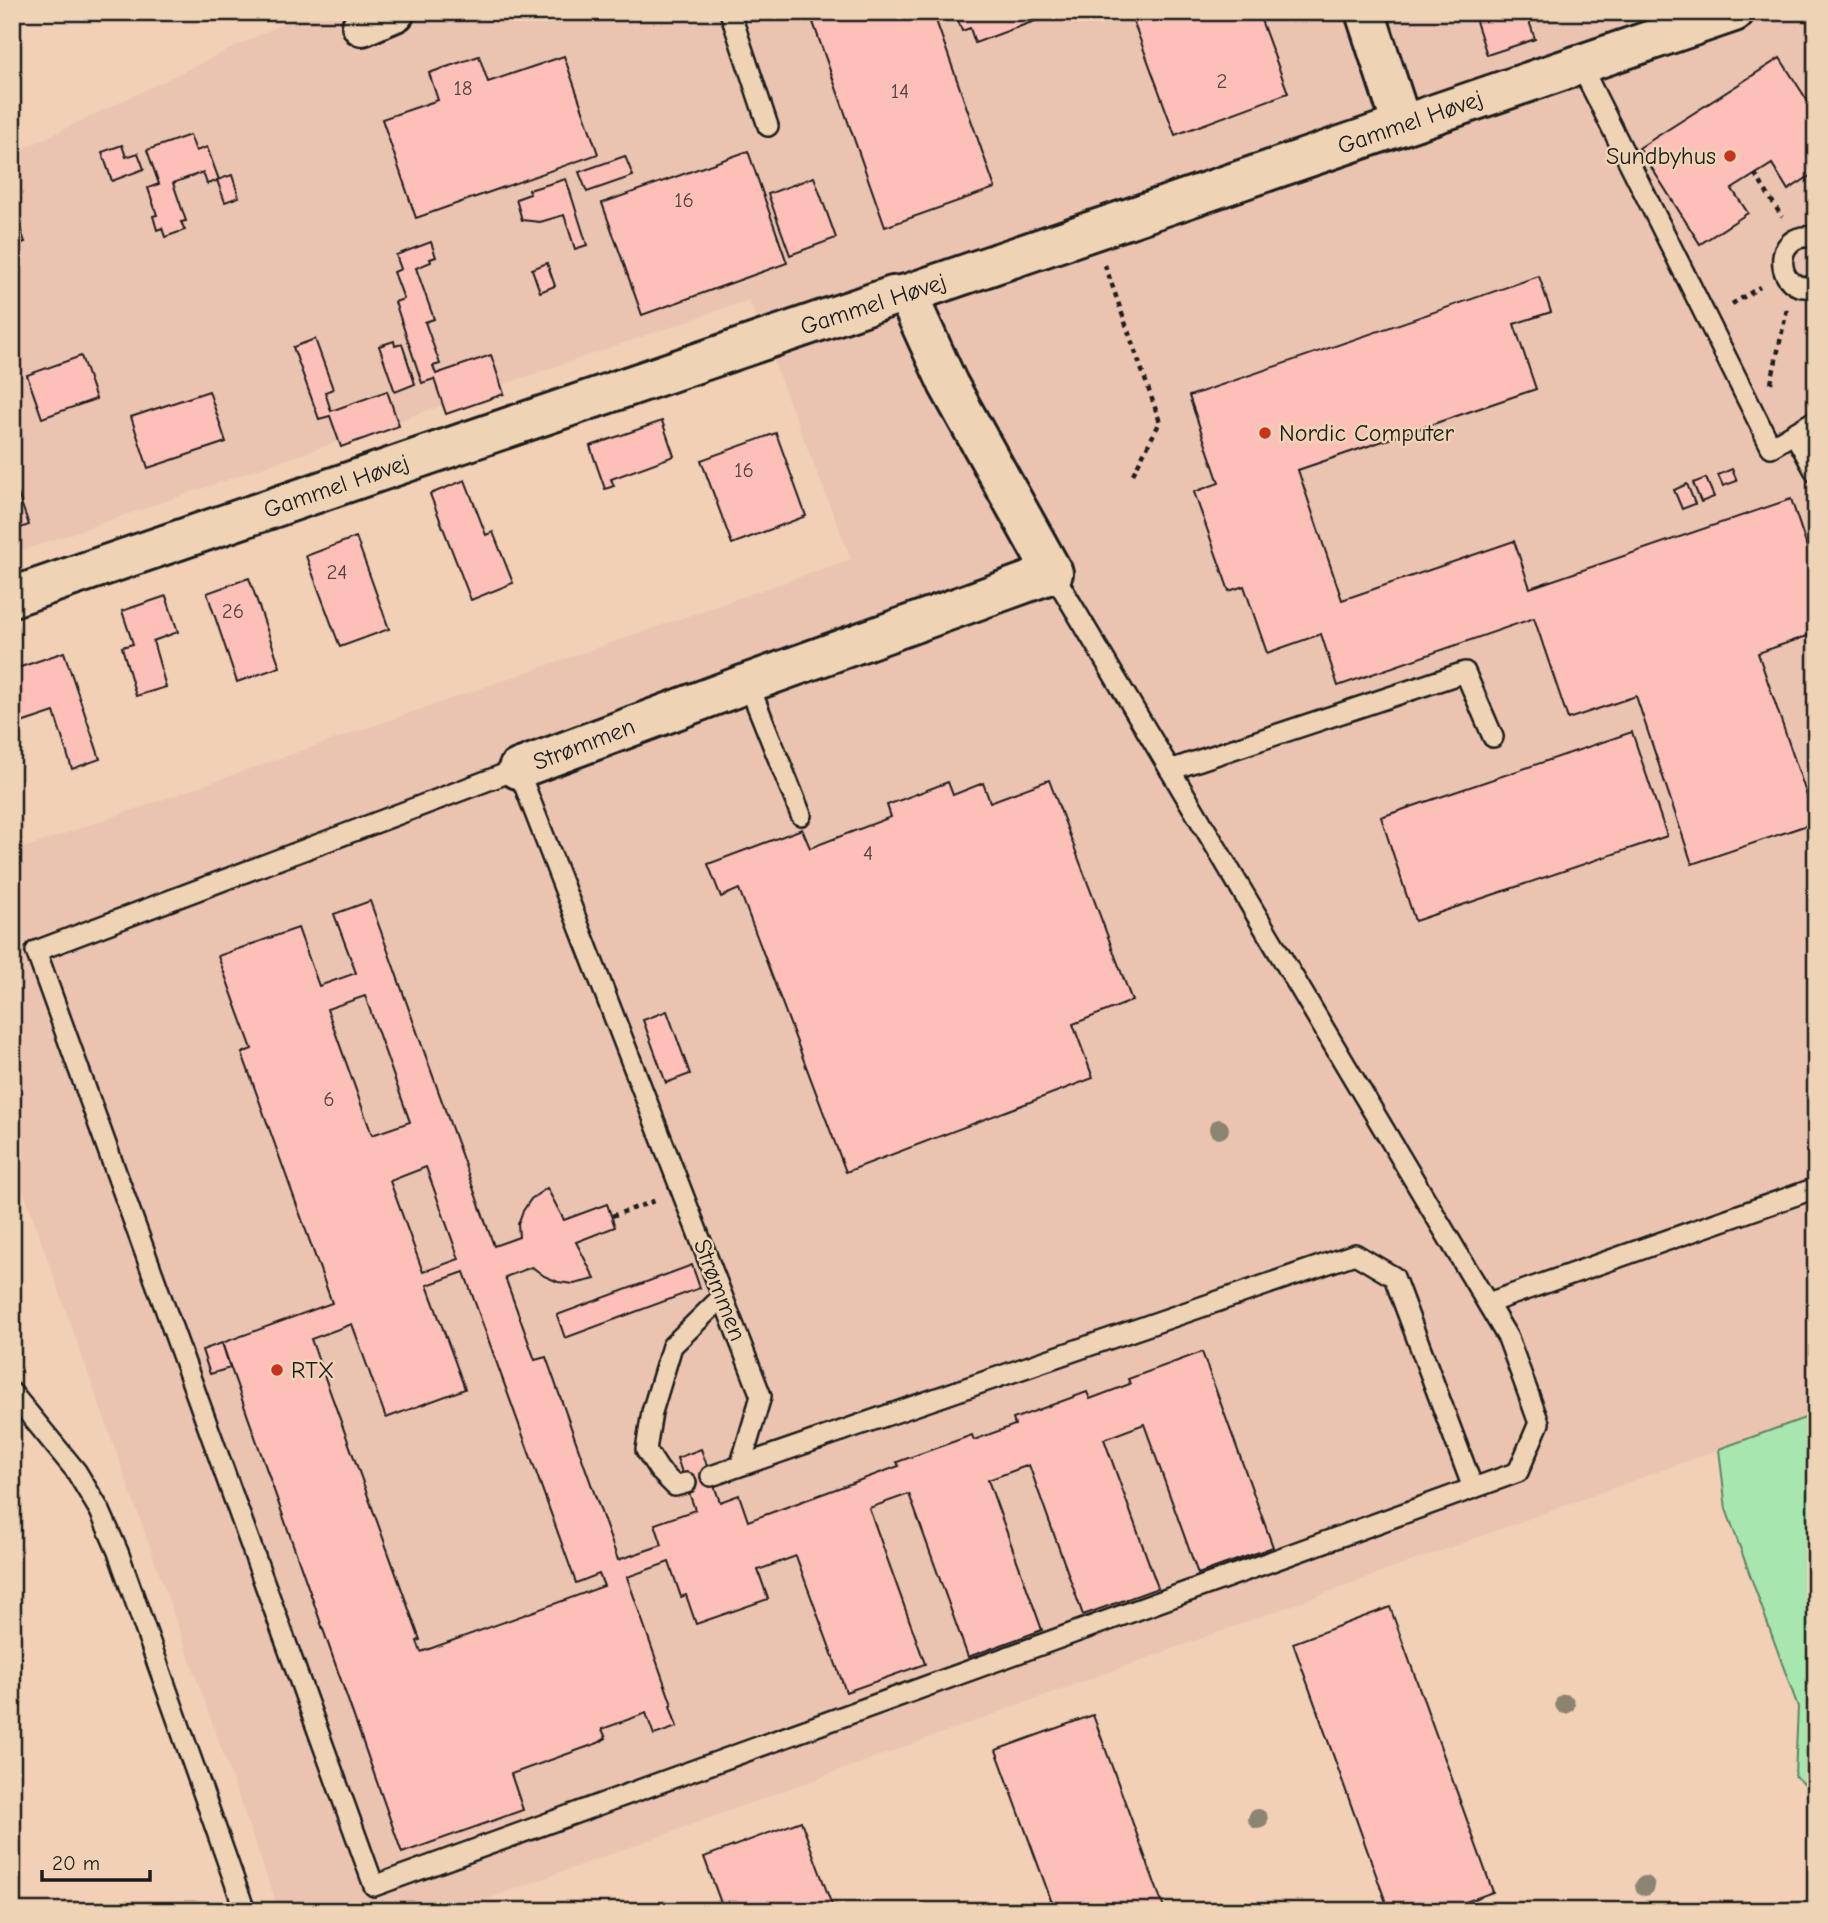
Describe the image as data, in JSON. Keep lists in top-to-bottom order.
{
  "streets": {
    "street": ["Gammel Høvej", "Strømmen"]
  },
  "places": ["Sundbyhus", "Nordic Computer", "RTX"],
  "house_numbers": [
    "2",
    "18",
    "14",
    "16",
    "16",
    "24",
    "26",
    "4",
    "6"
  ],
  "scale_bar": "20 m"
}
